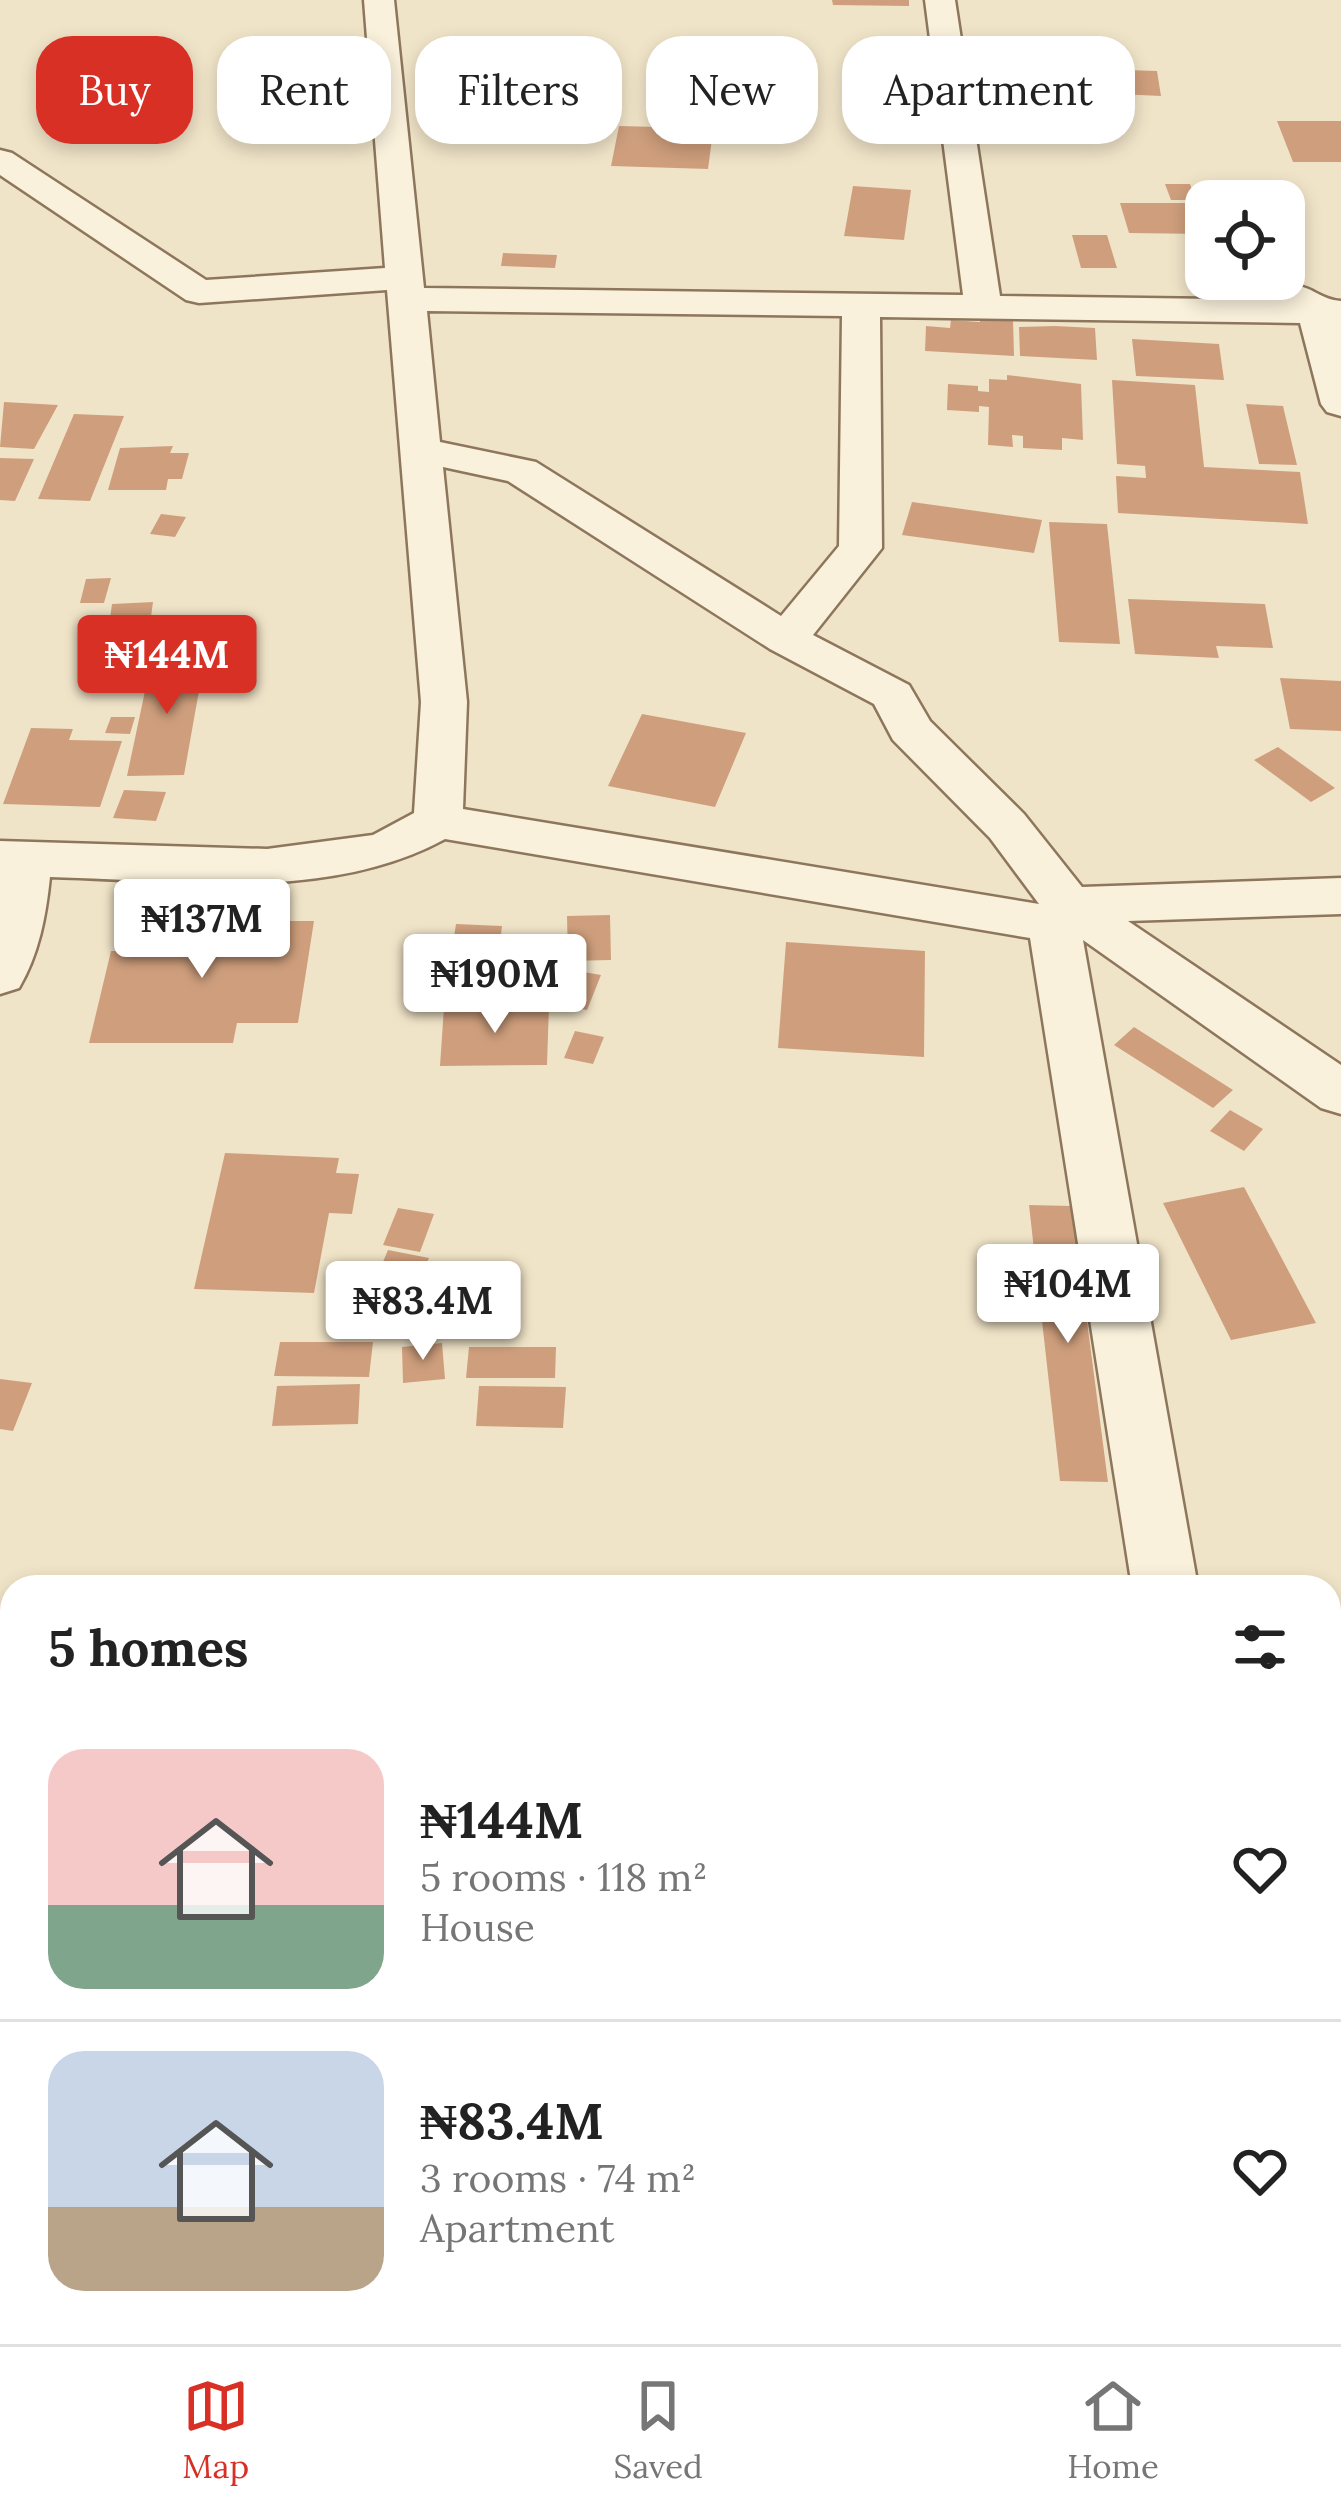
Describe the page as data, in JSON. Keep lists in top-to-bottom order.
{
  "page": {
    "chip": [
      "Buy",
      "Rent",
      "Filters",
      "New",
      "Apartment"
    ],
    "price": [
      "₦144M",
      "₦137M",
      "₦190M",
      "₦104M",
      "₦83.4M"
    ],
    "heading": "5 homes",
    "list": [
      {
        "name": "₦144M",
        "note": "5 rooms · 118 m² · House"
      },
      {
        "name": "₦83.4M",
        "note": "3 rooms · 74 m² · Apartment"
      }
    ],
    "tabs": ["Map", "Saved", "Home"]
  }
}
